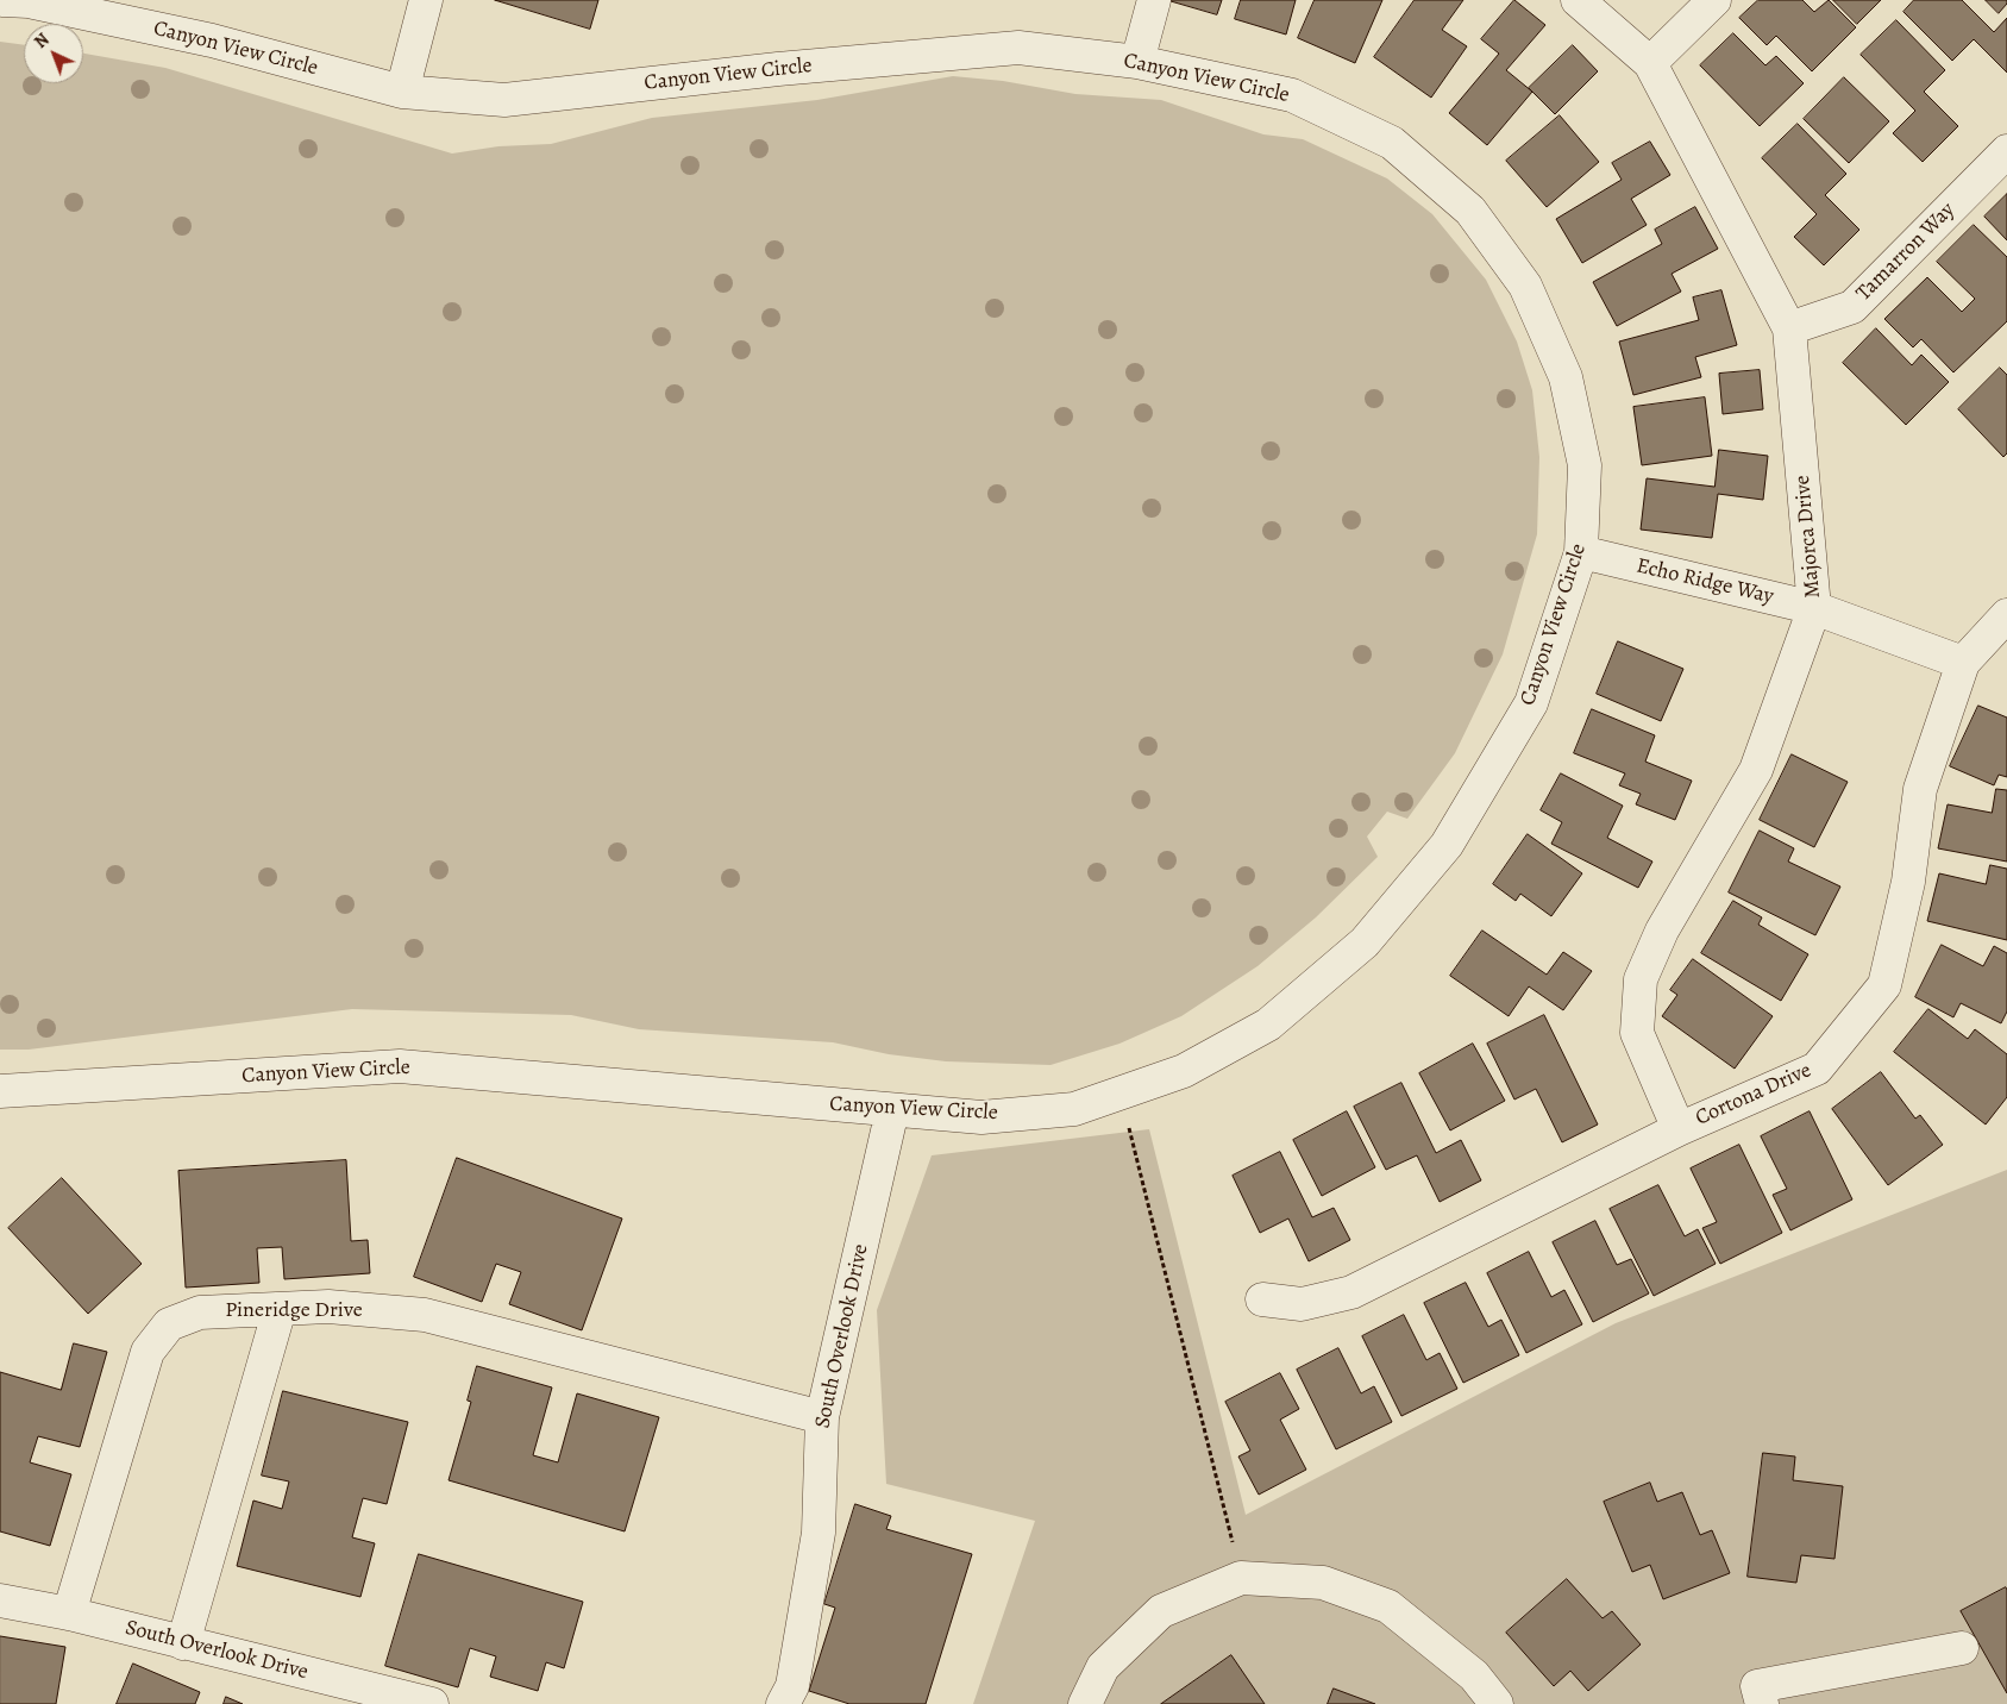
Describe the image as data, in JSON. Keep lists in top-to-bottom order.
{
  "streets": {
    "street": [
      "Canyon View Circle",
      "Tamarron Way",
      "Majorca Drive",
      "Echo Ridge Way",
      "Cortona Drive",
      "Pineridge Drive",
      "South Overlook Drive"
    ]
  },
  "crossings": [
    ["Canyon View Circle", "Echo Ridge Way"],
    ["Canyon View Circle", "South Overlook Drive"],
    ["Tamarron Way", "Majorca Drive"],
    ["Majorca Drive", "Echo Ridge Way"],
    ["Majorca Drive", "Cortona Drive"],
    ["Echo Ridge Way", "Cortona Drive"],
    ["Pineridge Drive", "South Overlook Drive"]
  ],
  "north": "top left"
}
